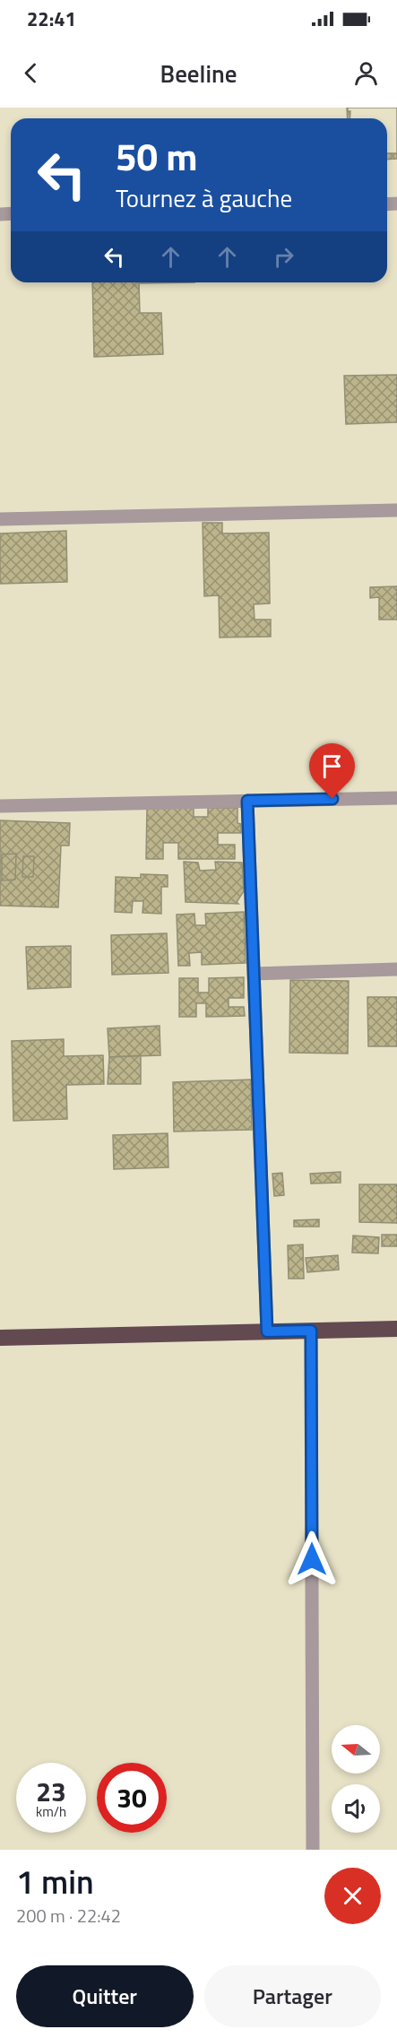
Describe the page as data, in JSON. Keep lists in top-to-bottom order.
{
  "north": "left",
  "page": {
    "status": "22:41",
    "header": "Beeline",
    "turn": ["50 m", "Tournez à gauche"],
    "speed": "23 km/h",
    "limit": "30",
    "heading": ["1 min", "200 m · 22:42"],
    "buttons": ["Quitter", "Partager"]
  }
}
